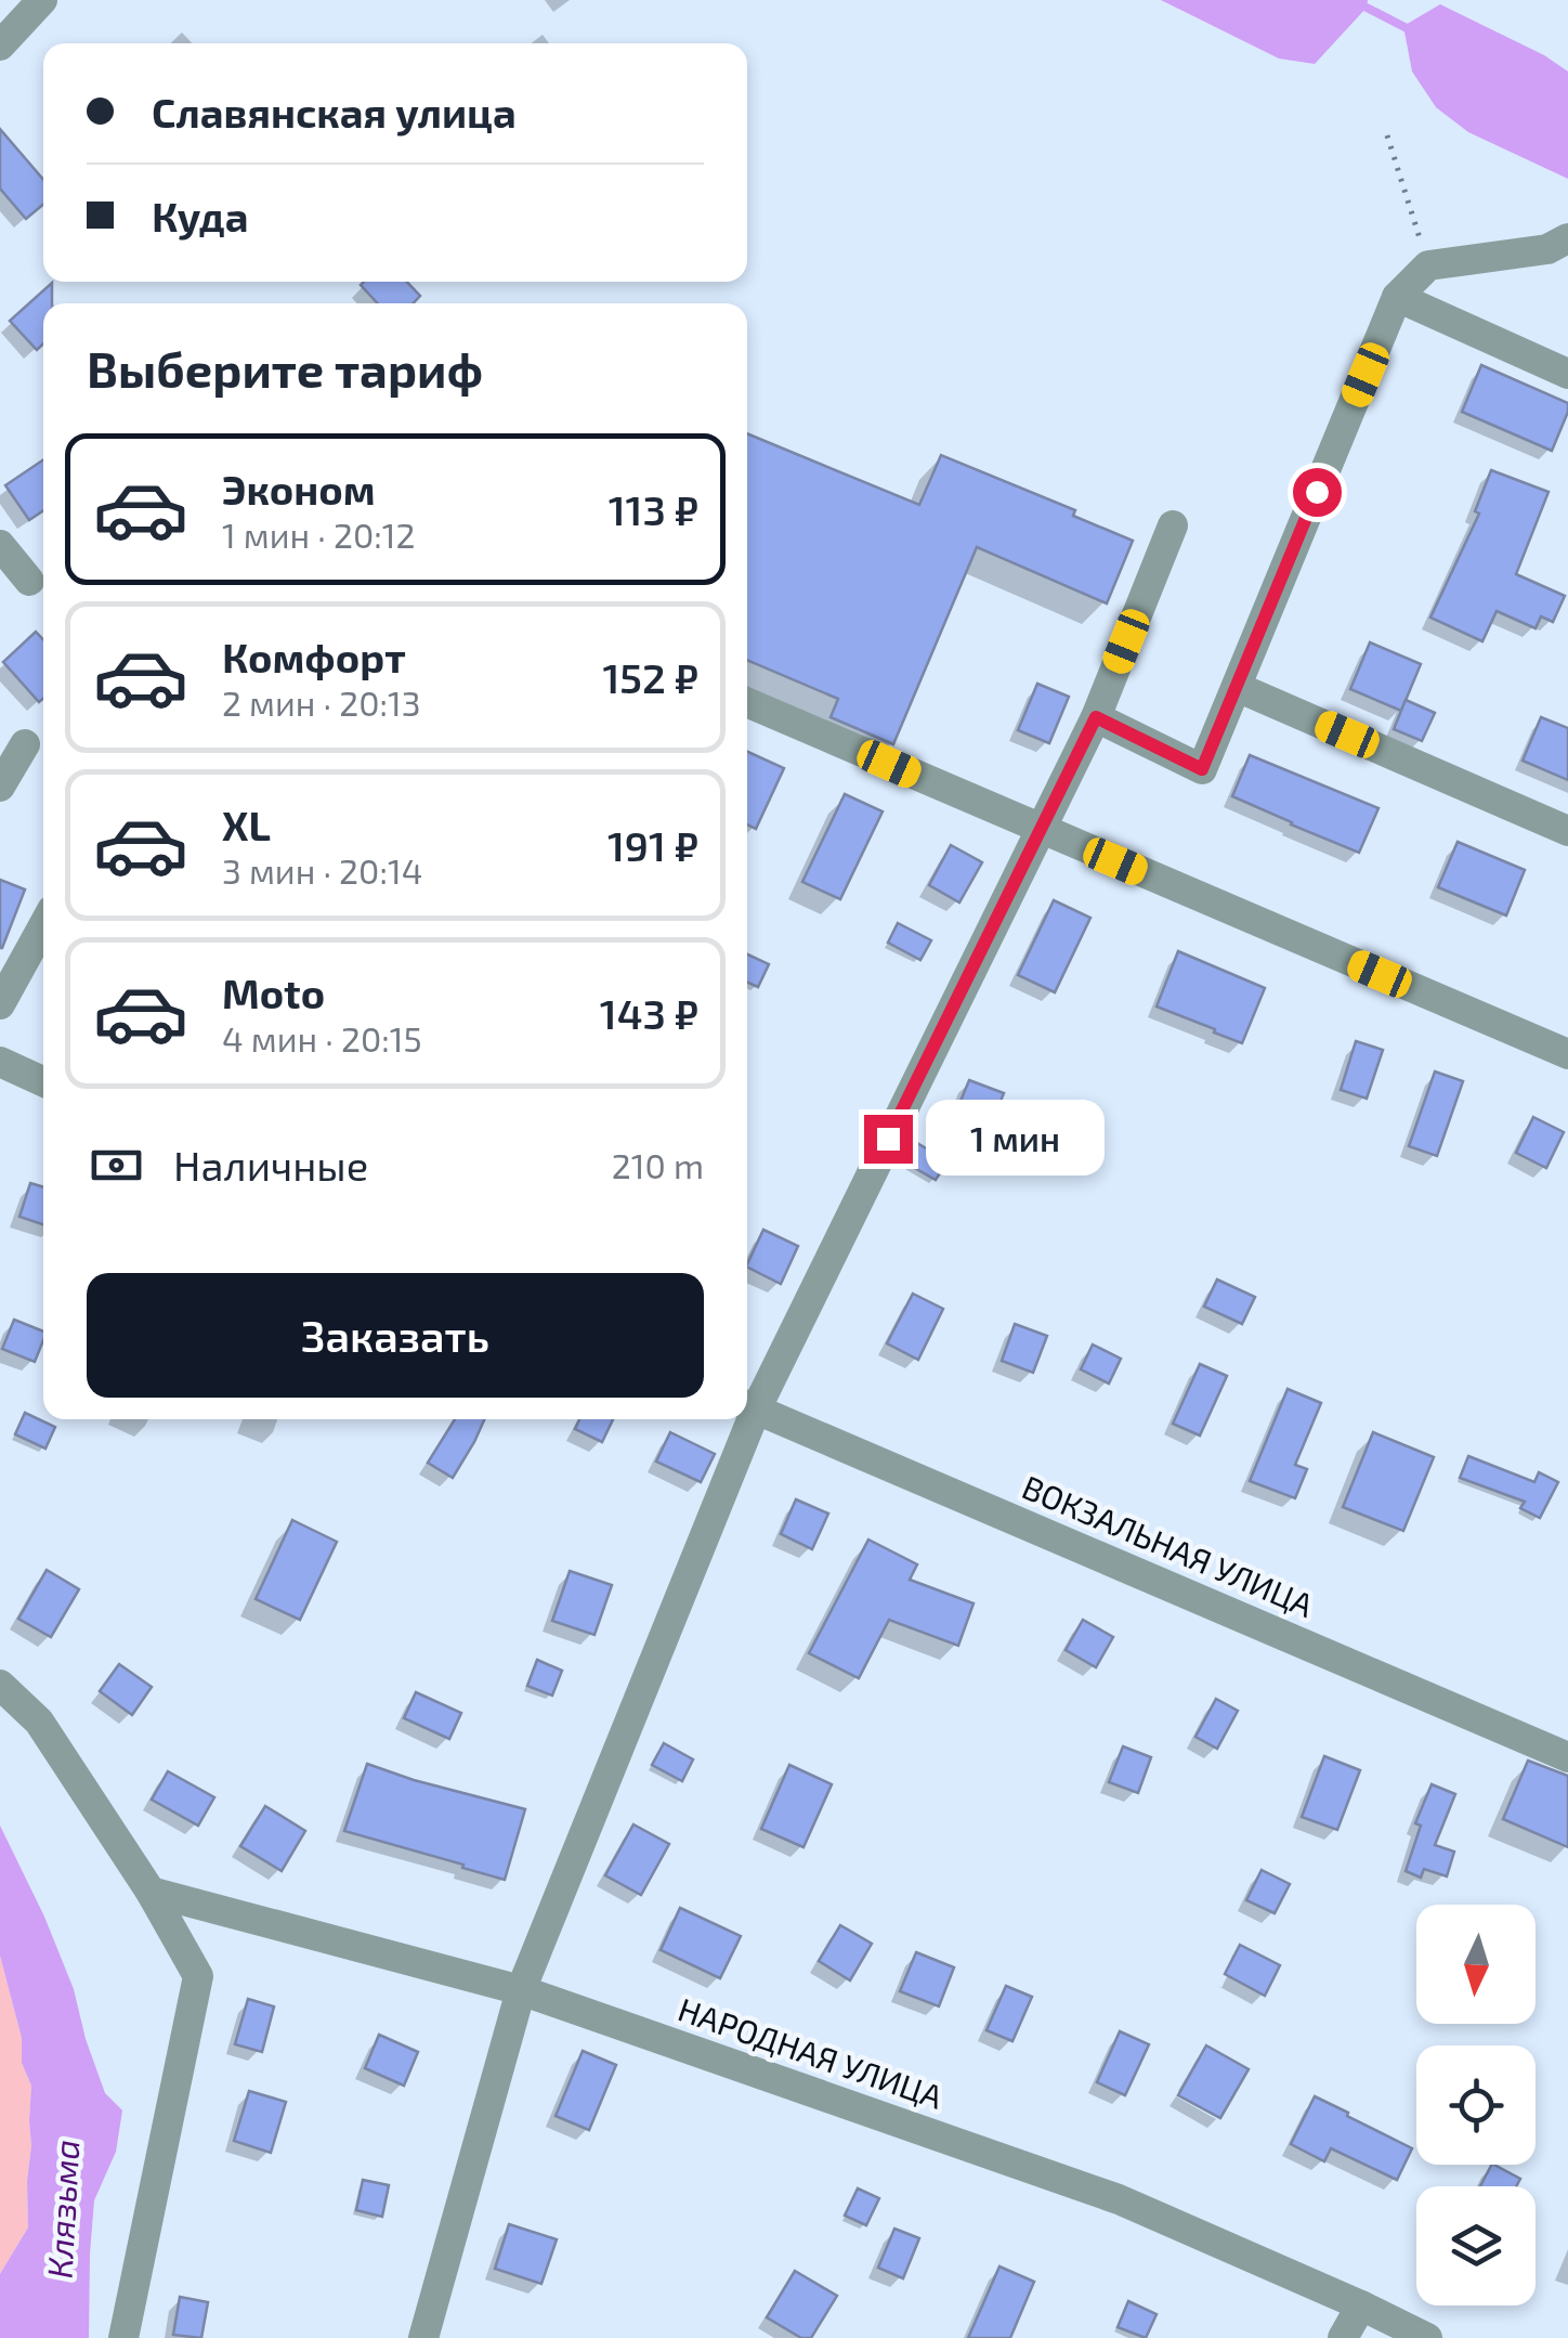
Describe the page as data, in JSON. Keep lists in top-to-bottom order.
{
  "streets": {
    "street": ["ВОКЗАЛЬНАЯ УЛИЦА", "НАРОДНАЯ УЛИЦА"]
  },
  "water": ["Клязьма"],
  "north": "bottom",
  "page": {
    "banner": ["Славянская улица", "Куда"],
    "heading": "Выберите тариф",
    "list": [
      {
        "name": "Эконом",
        "note": "1 мин · 20:12",
        "value": "113 ₽"
      },
      {
        "name": "Комфорт",
        "note": "2 мин · 20:13",
        "value": "152 ₽"
      },
      {
        "name": "XL",
        "note": "3 мин · 20:14",
        "value": "191 ₽"
      },
      {
        "name": "Moto",
        "note": "4 мин · 20:15",
        "value": "143 ₽"
      }
    ],
    "bubble": "1 мин",
    "pay": ["Наличные", "210 m"],
    "buttons": "Заказать"
  }
}
